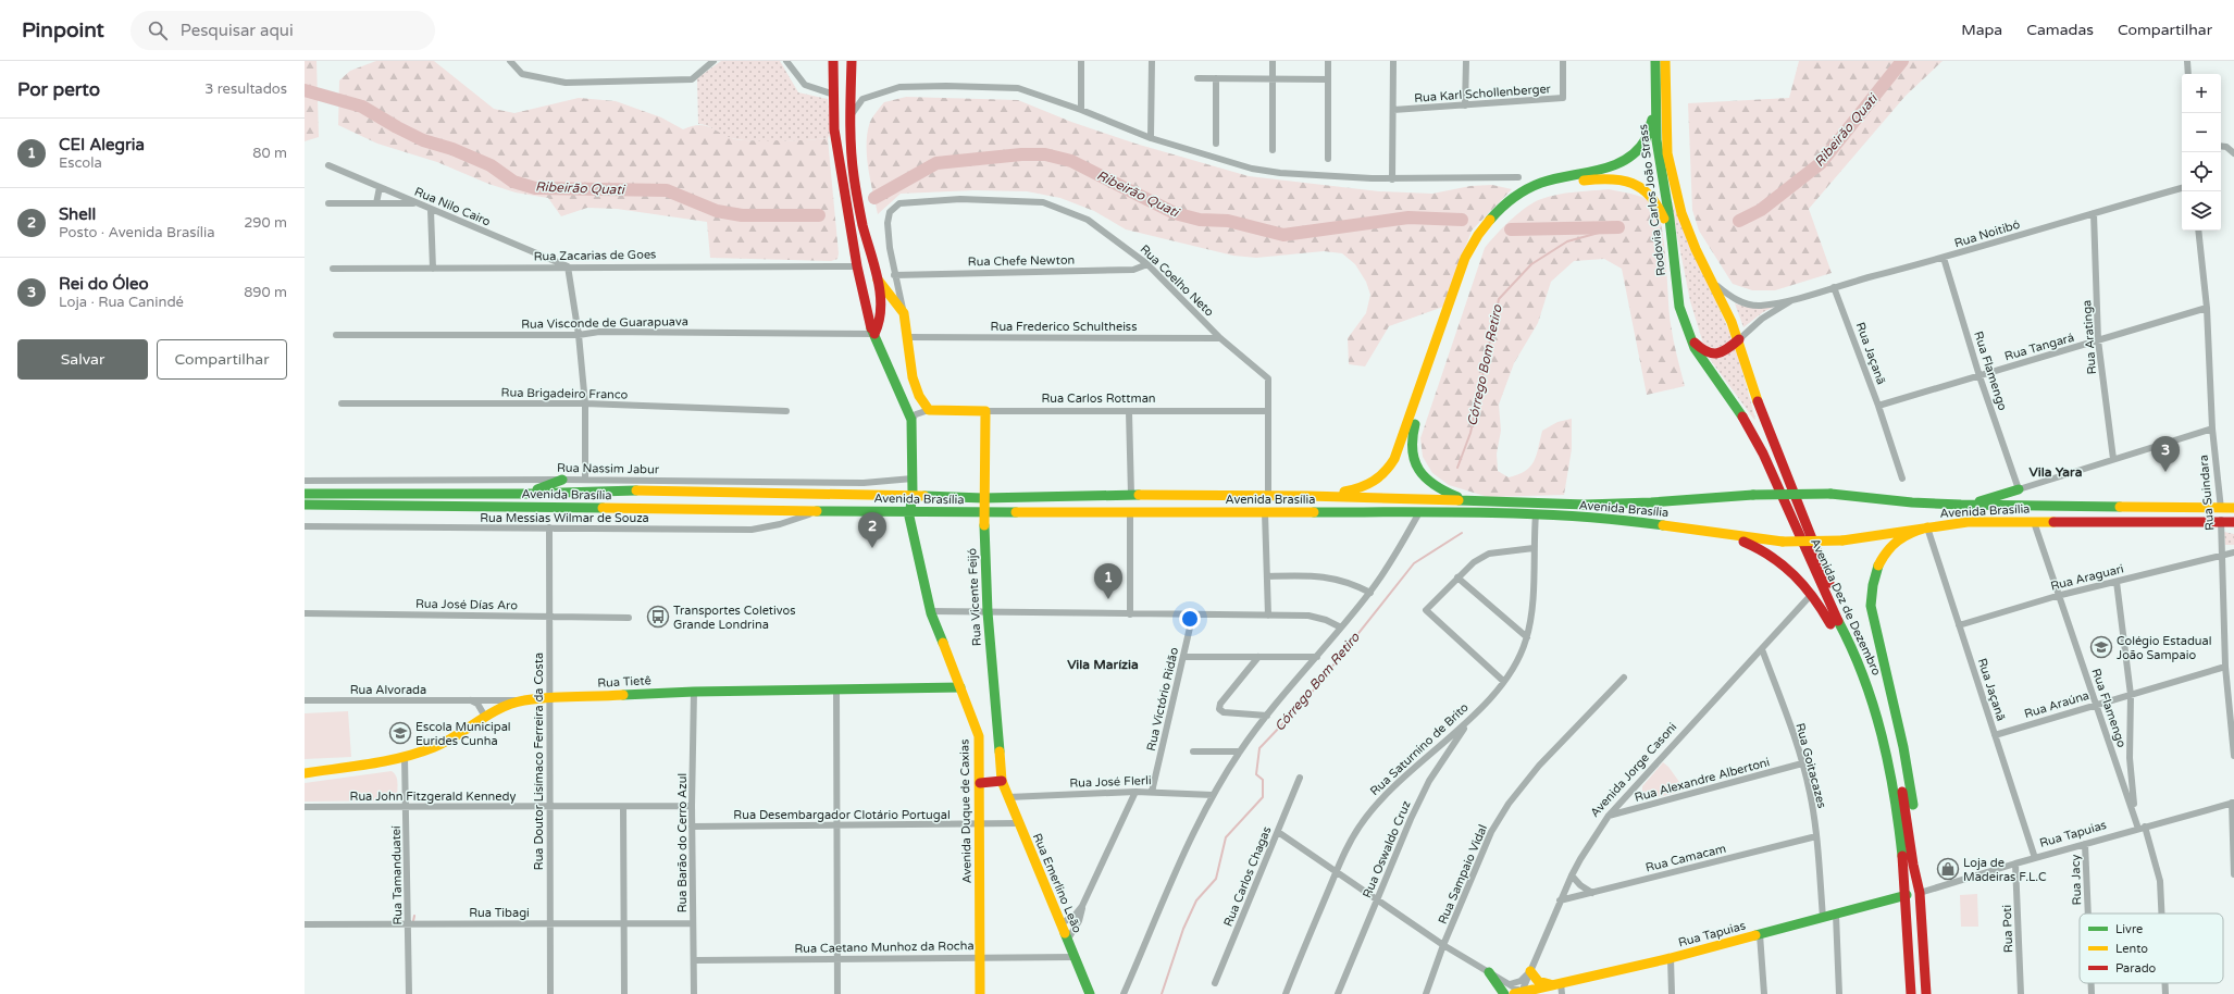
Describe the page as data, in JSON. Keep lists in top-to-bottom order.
{
  "streets": {
    "main road": [
      "Rodovia Carlos João Strass",
      "Rua Carlos Rottman",
      "Avenida Brasília",
      "Rua Vicente Feijó",
      "Avenida Dez de Dezembro",
      "Rua Tietê",
      "Avenida Duque de Caxias",
      "Rua Tapuias",
      "Rua Emerlino Leão"
    ],
    "street": [
      "Rua Karl Schollenberger",
      "Rua Nilo Cairo",
      "Rua Noitibó",
      "Rua Zacarias de Goes",
      "Rua Chefe Newton",
      "Rua Coelho Neto",
      "Rua Visconde de Guarapuava",
      "Rua Frederico Schultheiss",
      "Rua Aratinga",
      "Rua Tangará",
      "Rua Jaçanã",
      "Rua Flamengo",
      "Rua Brigadeiro Franco",
      "Rua Nassim Jabur",
      "Rua Suindara",
      "Rua Messias Wilmar de Souza",
      "Rua Araguari",
      "Rua José Días Aro",
      "Rua Alvorada",
      "Rua Victório Ridão",
      "Rua Araúna",
      "Rua Saturnino de Brito",
      "Rua Doutor Lisímaco Ferreira da Costa",
      "Rua Goitacazes",
      "Avenida Jorge Casoni",
      "Rua Alexandre Albertoni",
      "Rua José FIerli",
      "Rua John Fitzgerald Kennedy",
      "Rua Desembargador Clotário Portugal",
      "Rua Barão do Cerro Azul",
      "Rua Oswaldo Cruz",
      "Rua Camacam",
      "Rua Sampaio Vidal",
      "Rua Tamanduateí",
      "Rua Carlos Chagas",
      "Rua Jacy",
      "Rua Tibagi",
      "Rua Poti",
      "Rua Caetano Munhoz da Rocha"
    ]
  },
  "crossings": [
    ["Rodovia Carlos João Strass", "Rua Noitibó"],
    ["Rodovia Carlos João Strass", "Avenida Dez de Dezembro"],
    ["Rua Nilo Cairo", "Rua Zacarias de Goes"],
    ["Rua Noitibó", "Rua Aratinga"],
    ["Rua Noitibó", "Rua Jaçanã"],
    ["Rua Noitibó", "Rua Flamengo"],
    ["Rua Noitibó", "Avenida Dez de Dezembro"],
    ["Rua Zacarias de Goes", "Avenida Duque de Caxias"],
    ["Rua Chefe Newton", "Rua Coelho Neto"],
    ["Rua Coelho Neto", "Rua Frederico Schultheiss"],
    ["Rua Coelho Neto", "Rua Carlos Rottman"],
    ["Rua Coelho Neto", "Avenida Brasília"],
    ["Rua Visconde de Guarapuava", "Avenida Duque de Caxias"],
    ["Rua Aratinga", "Rua Tangará"],
    ["Rua Tangará", "Rua Jaçanã"],
    ["Rua Tangará", "Rua Flamengo"],
    ["Rua Tangará", "Rua Suindara"],
    ["Rua Jaçanã", "Avenida Brasília"],
    ["Rua Jaçanã", "Rua Araguari"],
    ["Rua Jaçanã", "Rua Araúna"],
    ["Rua Jaçanã", "Rua Tapuias"],
    ["Rua Flamengo", "Avenida Brasília"],
    ["Rua Flamengo", "Rua Araguari"],
    ["Rua Flamengo", "Rua Araúna"],
    ["Rua Flamengo", "Rua Tapuias"],
    ["Rua Carlos Rottman", "Rua Vicente Feijó"],
    ["Rua Nassim Jabur", "Avenida Duque de Caxias"],
    ["Rua Suindara", "Avenida Brasília"],
    ["Rua Suindara", "Rua Araguari"],
    ["Rua Suindara", "Rua Araúna"],
    ["Avenida Brasília", "Rua Messias Wilmar de Souza"],
    ["Avenida Brasília", "Rua Vicente Feijó"],
    ["Avenida Brasília", "Rua Saturnino de Brito"],
    ["Avenida Brasília", "Avenida Duque de Caxias"],
    ["Rua Messias Wilmar de Souza", "Rua Doutor Lisímaco Ferreira da Costa"],
    ["Rua Vicente Feijó", "Rua Emerlino Leão"],
    ["Rua José Días Aro", "Rua Doutor Lisímaco Ferreira da Costa"],
    ["Avenida Dez de Dezembro", "Rua Tapuias"],
    ["Rua Tietê", "Rua Alvorada"],
    ["Rua Tietê", "Rua Doutor Lisímaco Ferreira da Costa"],
    ["Rua Tietê", "Avenida Duque de Caxias"],
    ["Rua Tietê", "Rua Barão do Cerro Azul"],
    ["Rua Tietê", "Rua Tamanduateí"],
    ["Rua Victório Ridão", "Rua José FIerli"],
    ["Rua Saturnino de Brito", "Rua Oswaldo Cruz"],
    ["Rua Doutor Lisímaco Ferreira da Costa", "Rua John Fitzgerald Kennedy"],
    ["Rua Doutor Lisímaco Ferreira da Costa", "Rua Tibagi"],
    ["Rua Goitacazes", "Avenida Jorge Casoni"],
    ["Rua Goitacazes", "Rua Alexandre Albertoni"],
    ["Rua Goitacazes", "Rua Tapuias"],
    ["Rua Goitacazes", "Rua Camacam"],
    ["Avenida Jorge Casoni", "Rua Alexandre Albertoni"],
    ["Avenida Jorge Casoni", "Rua Tapuias"],
    ["Avenida Jorge Casoni", "Rua Camacam"],
    ["Rua José FIerli", "Rua Emerlino Leão"],
    ["Rua John Fitzgerald Kennedy", "Rua Barão do Cerro Azul"],
    ["Rua John Fitzgerald Kennedy", "Rua Tamanduateí"],
    ["Avenida Duque de Caxias", "Rua Desembargador Clotário Portugal"],
    ["Avenida Duque de Caxias", "Rua Caetano Munhoz da Rocha"],
    ["Rua Desembargador Clotário Portugal", "Rua Barão do Cerro Azul"],
    ["Rua Desembargador Clotário Portugal", "Rua Emerlino Leão"],
    ["Rua Tapuias", "Rua Jacy"],
    ["Rua Tapuias", "Rua Poti"],
    ["Rua Barão do Cerro Azul", "Rua Tibagi"],
    ["Rua Barão do Cerro Azul", "Rua Caetano Munhoz da Rocha"],
    ["Rua Tamanduateí", "Rua Tibagi"],
    ["Rua Emerlino Leão", "Rua Caetano Munhoz da Rocha"]
  ],
  "districts": ["Vila Yara", "Vila Marízia"],
  "water": ["Ribeirão Quati", "Córrego Bom Retiro"],
  "places": {
    "bus stop": ["Transportes Coletivos Grande Londrina"],
    "school or university": ["Colégio Estadual João Sampaio", "Escola Municipal Eurides Cunha"],
    "shop": ["Loja de Madeiras F.L.C"]
  },
  "legend": ["Livre", "Lento", "Parado"],
  "page": {
    "header": "Pinpoint",
    "search": "Pesquisar aqui",
    "nav": ["Mapa", "Camadas", "Compartilhar"],
    "heading": ["Por perto", "3 resultados"],
    "map_buttons": ["+", "−"],
    "list": [
      {
        "mark": "1",
        "name": "CEI Alegria",
        "note": "Escola",
        "value": "80 m"
      },
      {
        "mark": "2",
        "name": "Shell",
        "note": "Posto · Avenida Brasília",
        "value": "290 m"
      },
      {
        "mark": "3",
        "name": "Rei do Óleo",
        "note": "Loja · Rua Canindé",
        "value": "890 m"
      }
    ],
    "buttons": ["Salvar", "Compartilhar"],
    "pins": ["3", "2", "1"]
  }
}
